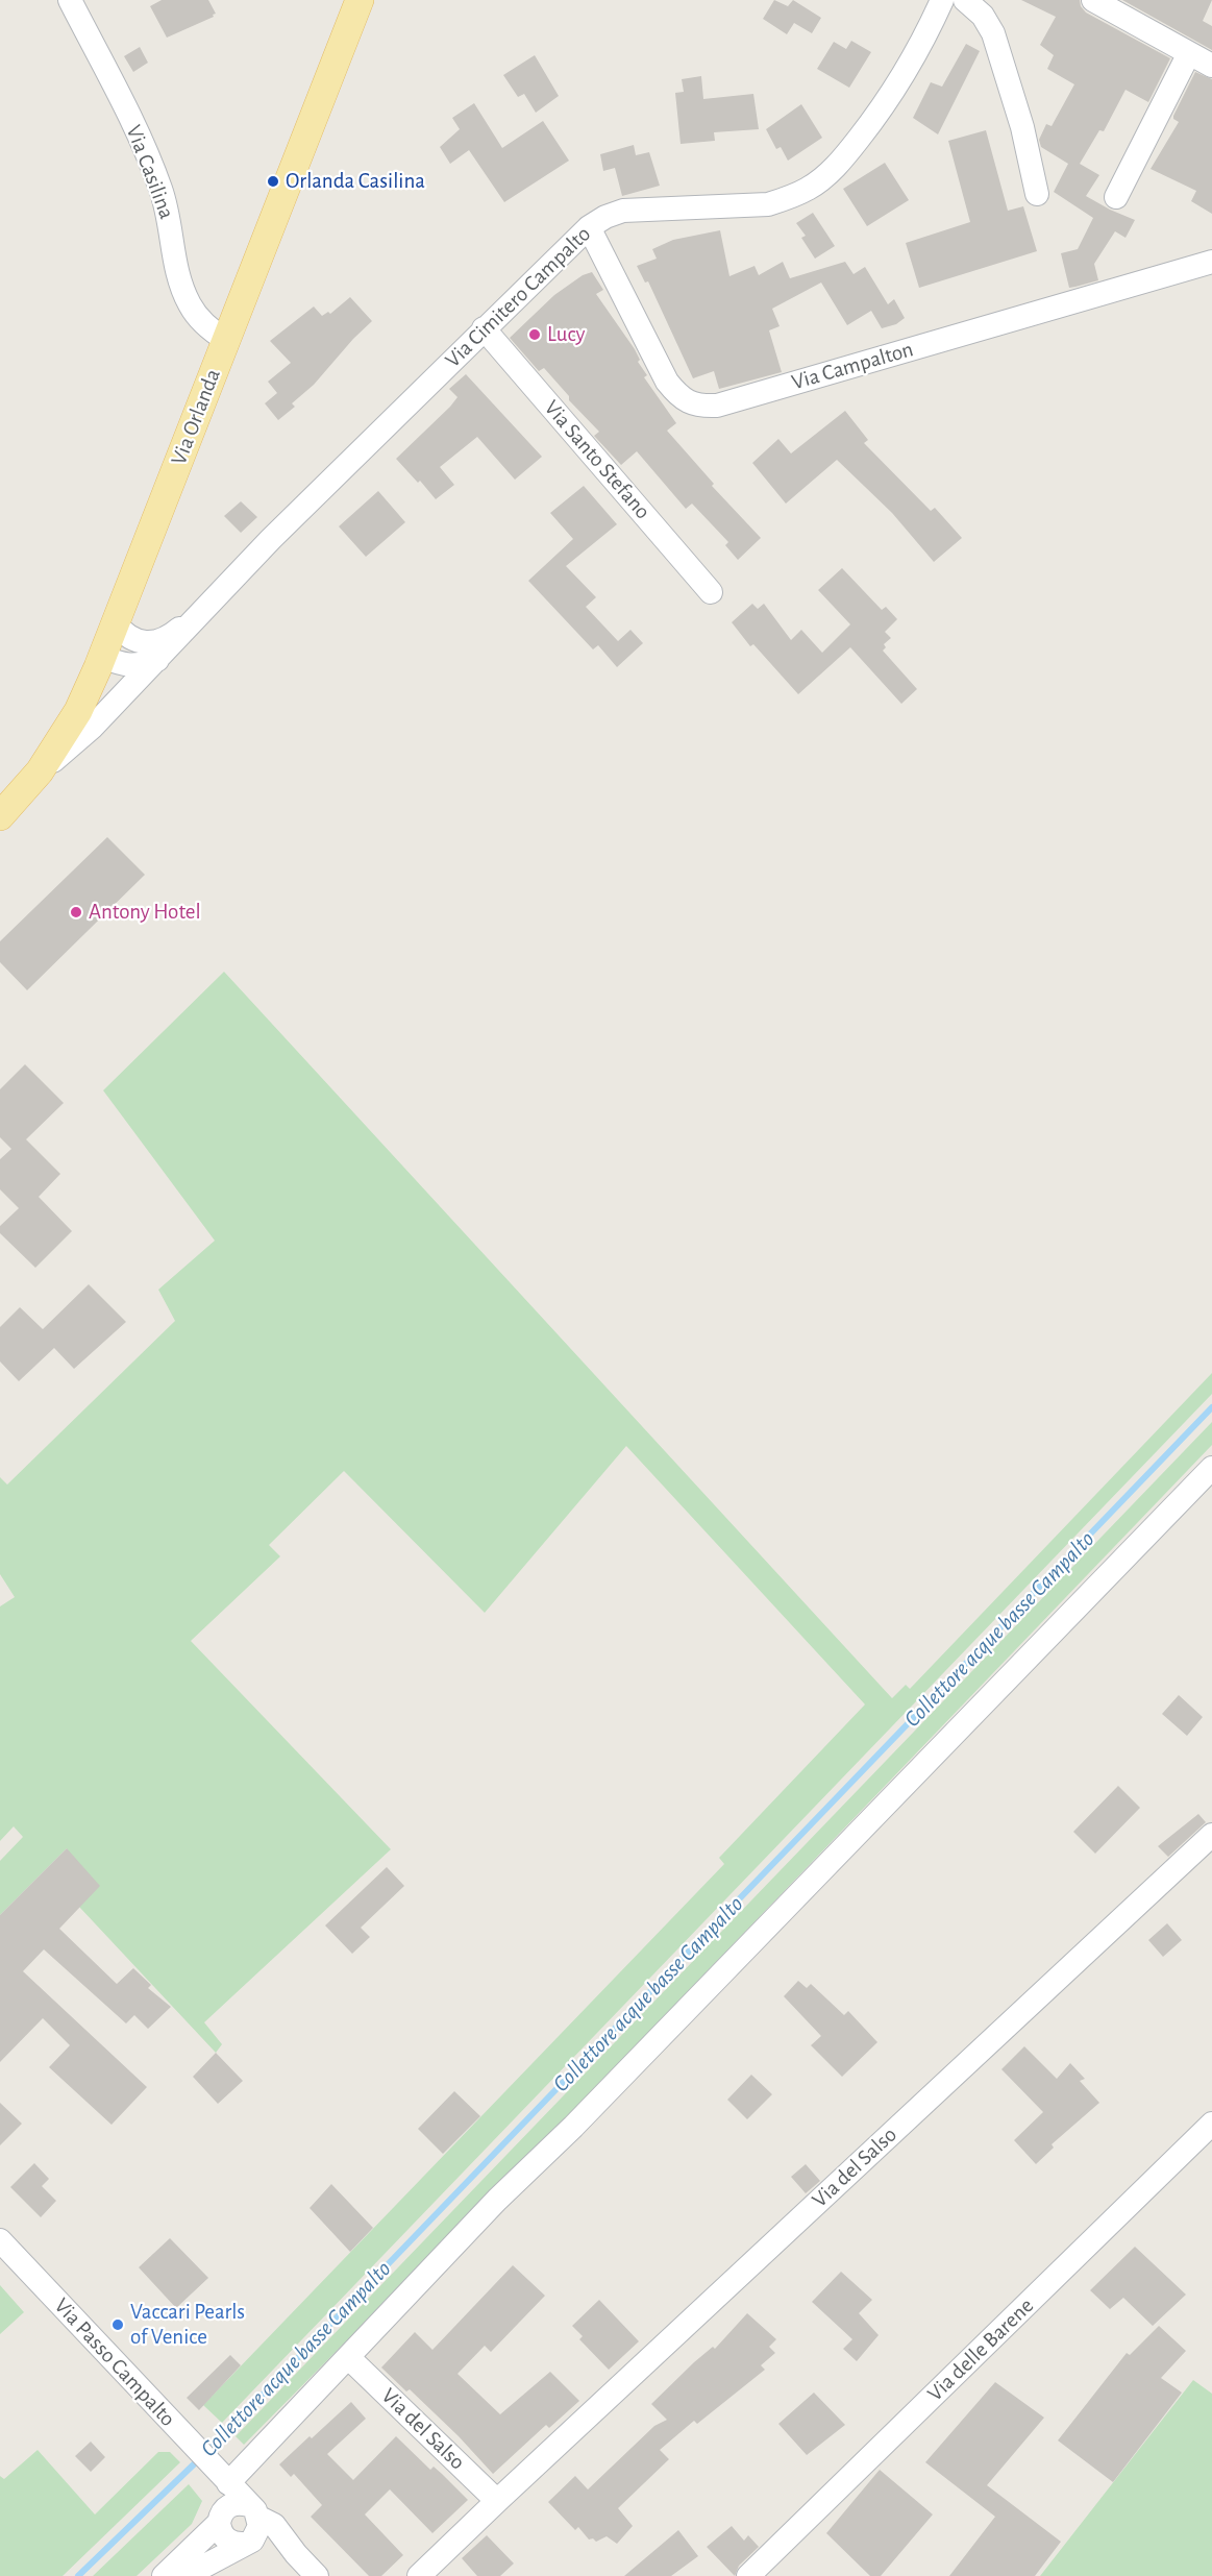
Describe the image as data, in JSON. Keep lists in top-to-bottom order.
{
  "streets": {
    "main road": ["Via Orlanda"],
    "street": [
      "Via Casilina",
      "Via Cimitero Campalto",
      "Via Campalton",
      "Via Santo Stefano",
      "Via del Salso",
      "Via delle Barene",
      "Via Passo Campalto"
    ]
  },
  "crossings": [
    ["Via Casilina", "Via Orlanda"],
    ["Via Cimitero Campalto", "Via Campalton"],
    ["Via Cimitero Campalto", "Via Orlanda"],
    ["Via Cimitero Campalto", "Via Santo Stefano"]
  ],
  "water": ["Collettore acque basse Campalto"],
  "places": [
    "Orlanda Casilina",
    "Lucy",
    "Antony Hotel",
    "Vaccari Pearls of Venice"
  ]
}
